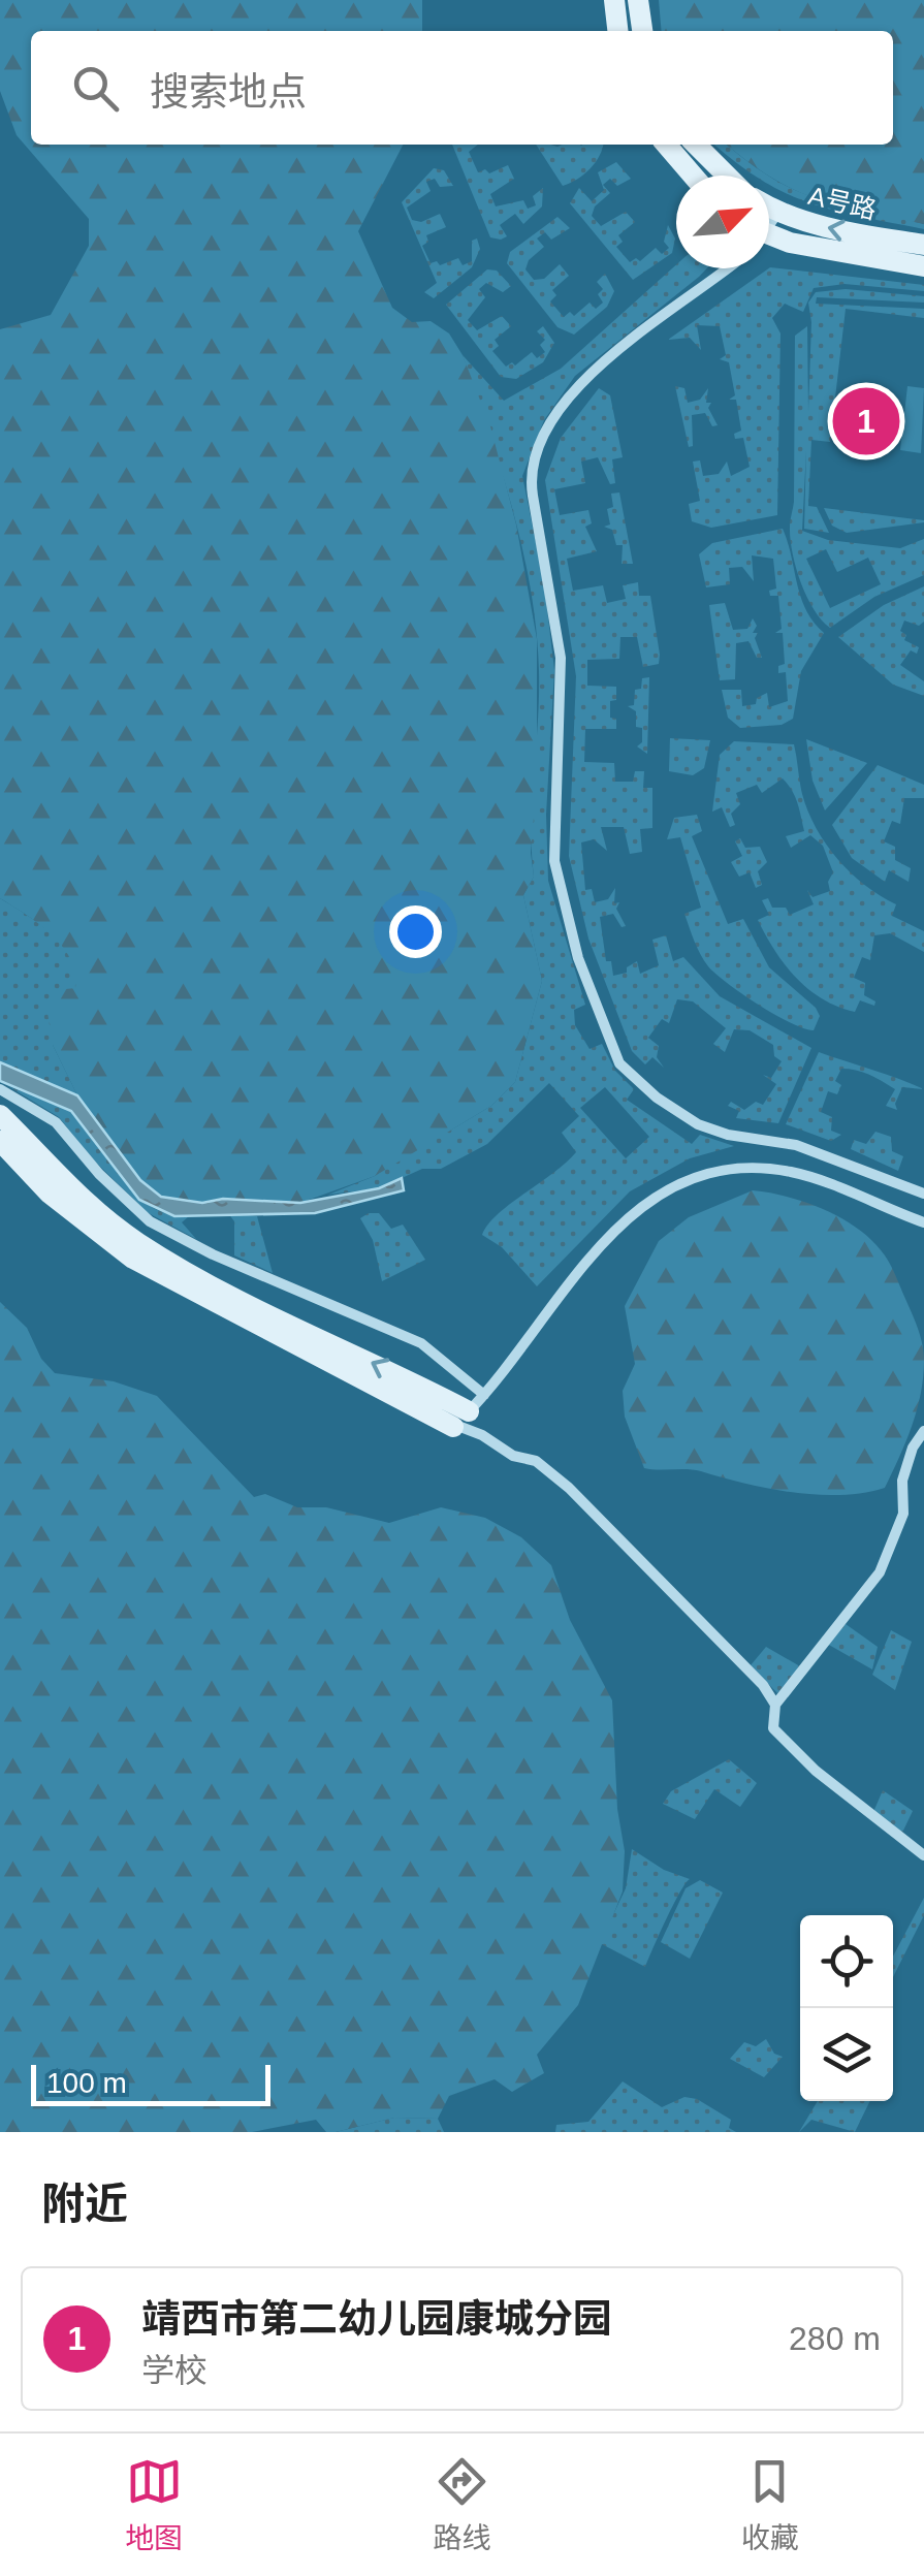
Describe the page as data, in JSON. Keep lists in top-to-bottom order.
{
  "streets": {
    "street": ["A号路"]
  },
  "scale_bar": "100 m",
  "north": "top right",
  "page": {
    "search": "搜索地点",
    "pins": "1",
    "scale": "100 m",
    "heading": "附近",
    "list": [
      {
        "mark": "1",
        "name": "靖西市第二幼儿园康城分园",
        "note": "学校",
        "value": "280 m"
      }
    ],
    "nav": ["地图", "路线", "收藏"]
  }
}
